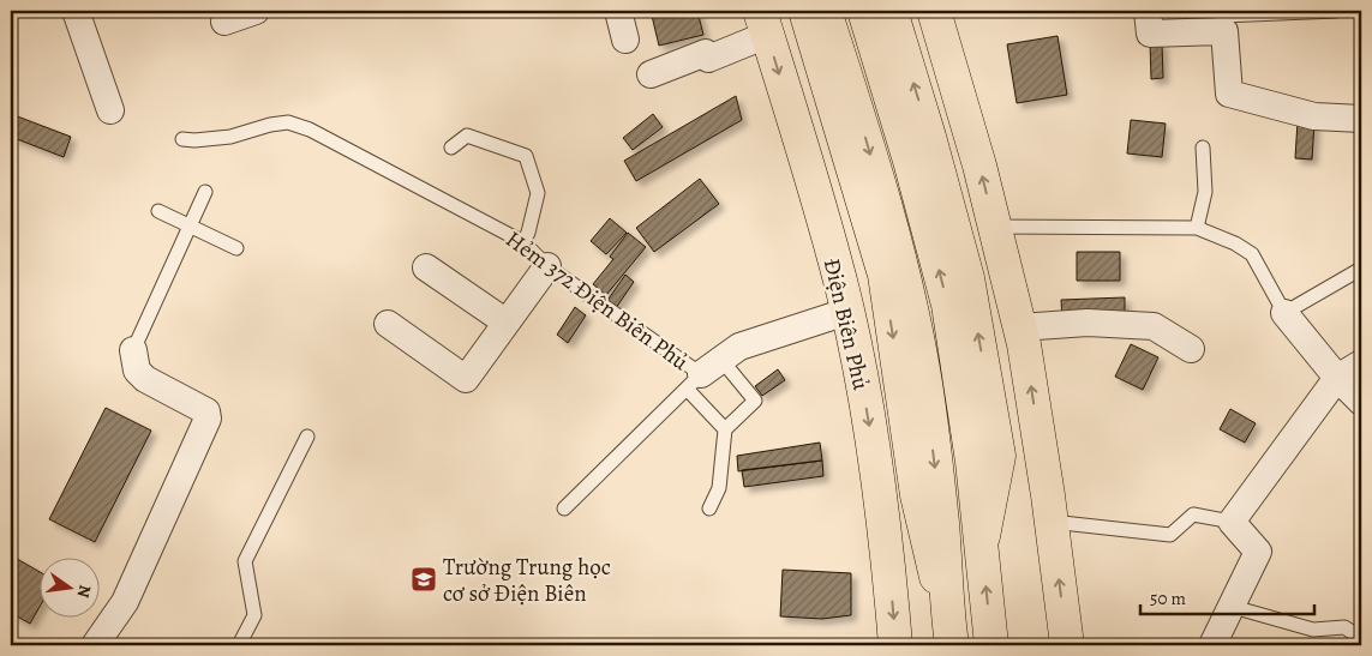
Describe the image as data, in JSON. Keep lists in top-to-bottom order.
{
  "streets": {
    "main road": ["Điện Biên Phủ"],
    "street": ["Hẻm 372 Điện Biên Phủ"]
  },
  "crossings": [
    ["Hẻm 372 Điện Biên Phủ", "Điện Biên Phủ"]
  ],
  "places": {
    "school or university": ["Trường Trung học cơ sở Điện Biên"]
  },
  "scale_bar": "50 m",
  "north": "right"
}
